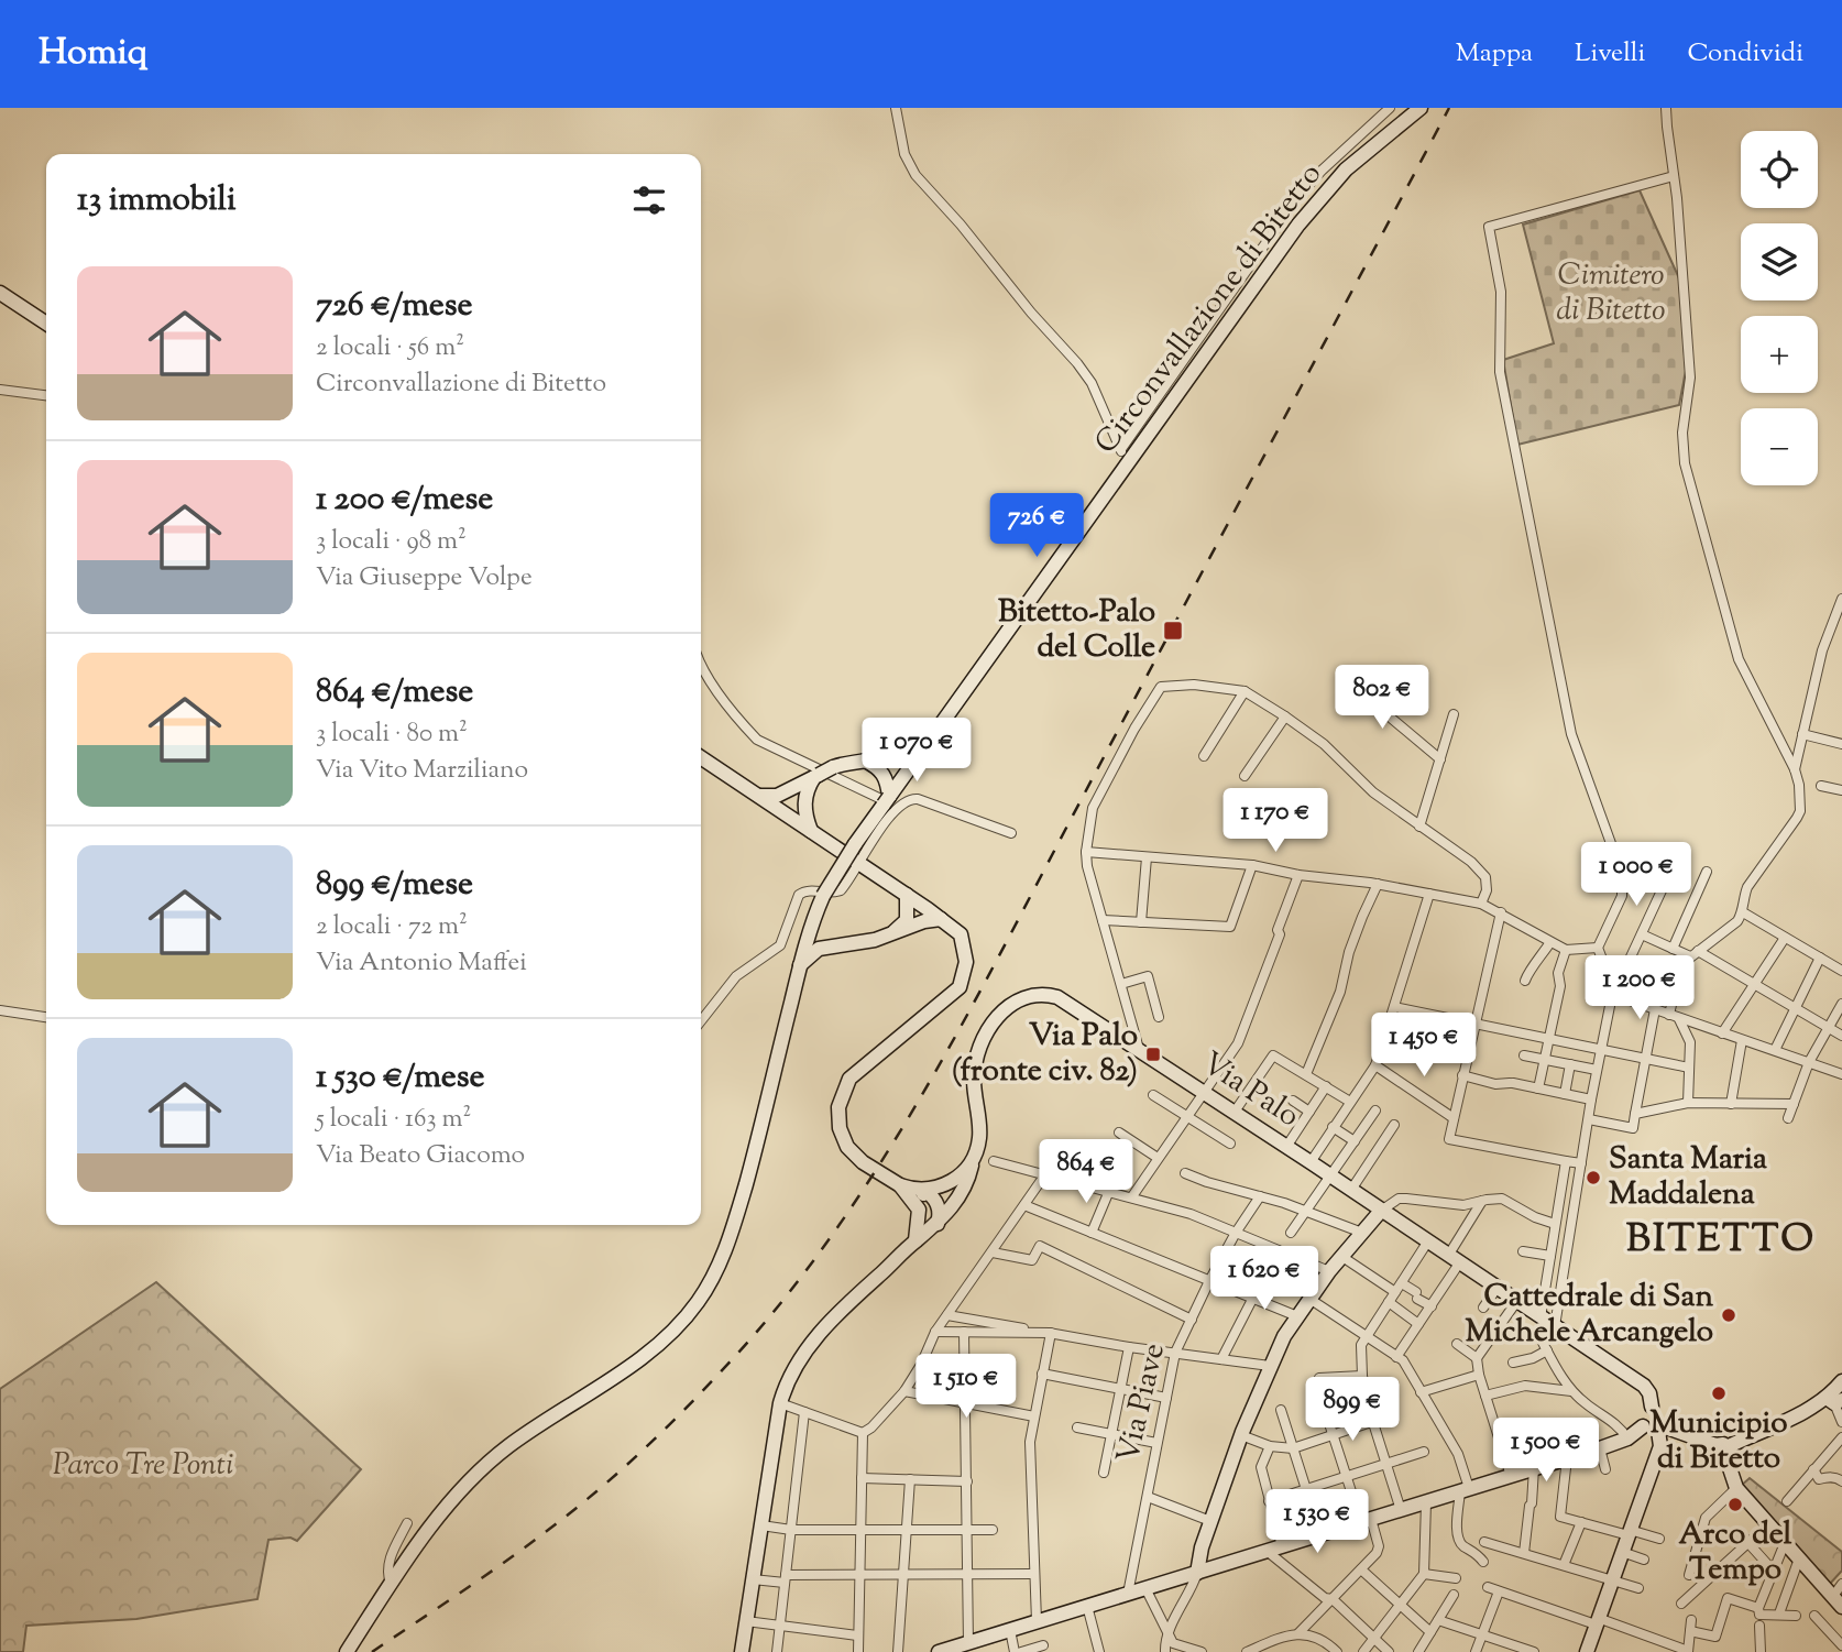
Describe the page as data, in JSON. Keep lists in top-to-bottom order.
{
  "streets": {
    "main road": ["Circonvallazione di Bitetto", "Via Palo"],
    "street": ["Via Piave"]
  },
  "districts": ["BITETTO"],
  "parks": ["Cimitero di Bitetto", "Parco Tre Ponti"],
  "places": {
    "transit": ["Bitetto-Palo del Colle", "Via Palo (fronte civ. 82)"],
    "other": [
      "Santa Maria Maddalena",
      "Cattedrale di San Michele Arcangelo",
      "Municipio di Bitetto",
      "Arco del Tempo"
    ]
  },
  "page": {
    "header": "Homiq",
    "nav": ["Mappa", "Livelli", "Condividi"],
    "map_buttons": ["+", "−"],
    "heading": "13 immobili",
    "list": [
      {
        "name": "726 €/mese",
        "note": "2 locali · 56 m² · Circonvallazione di Bitetto"
      },
      {
        "name": "1 200 €/mese",
        "note": "3 locali · 98 m² · Via Giuseppe Volpe"
      },
      {
        "name": "864 €/mese",
        "note": "3 locali · 80 m² · Via Vito Marziliano"
      },
      {
        "name": "899 €/mese",
        "note": "2 locali · 72 m² · Via Antonio Maffei"
      },
      {
        "name": "1 530 €/mese",
        "note": "5 locali · 163 m² · Via Beato Giacomo"
      }
    ],
    "price": [
      "726 €",
      "802 €",
      "1 070 €",
      "1 170 €",
      "1 000 €",
      "1 200 €",
      "1 450 €",
      "864 €",
      "1 620 €",
      "1 510 €",
      "899 €",
      "1 500 €",
      "1 530 €"
    ]
  }
}
